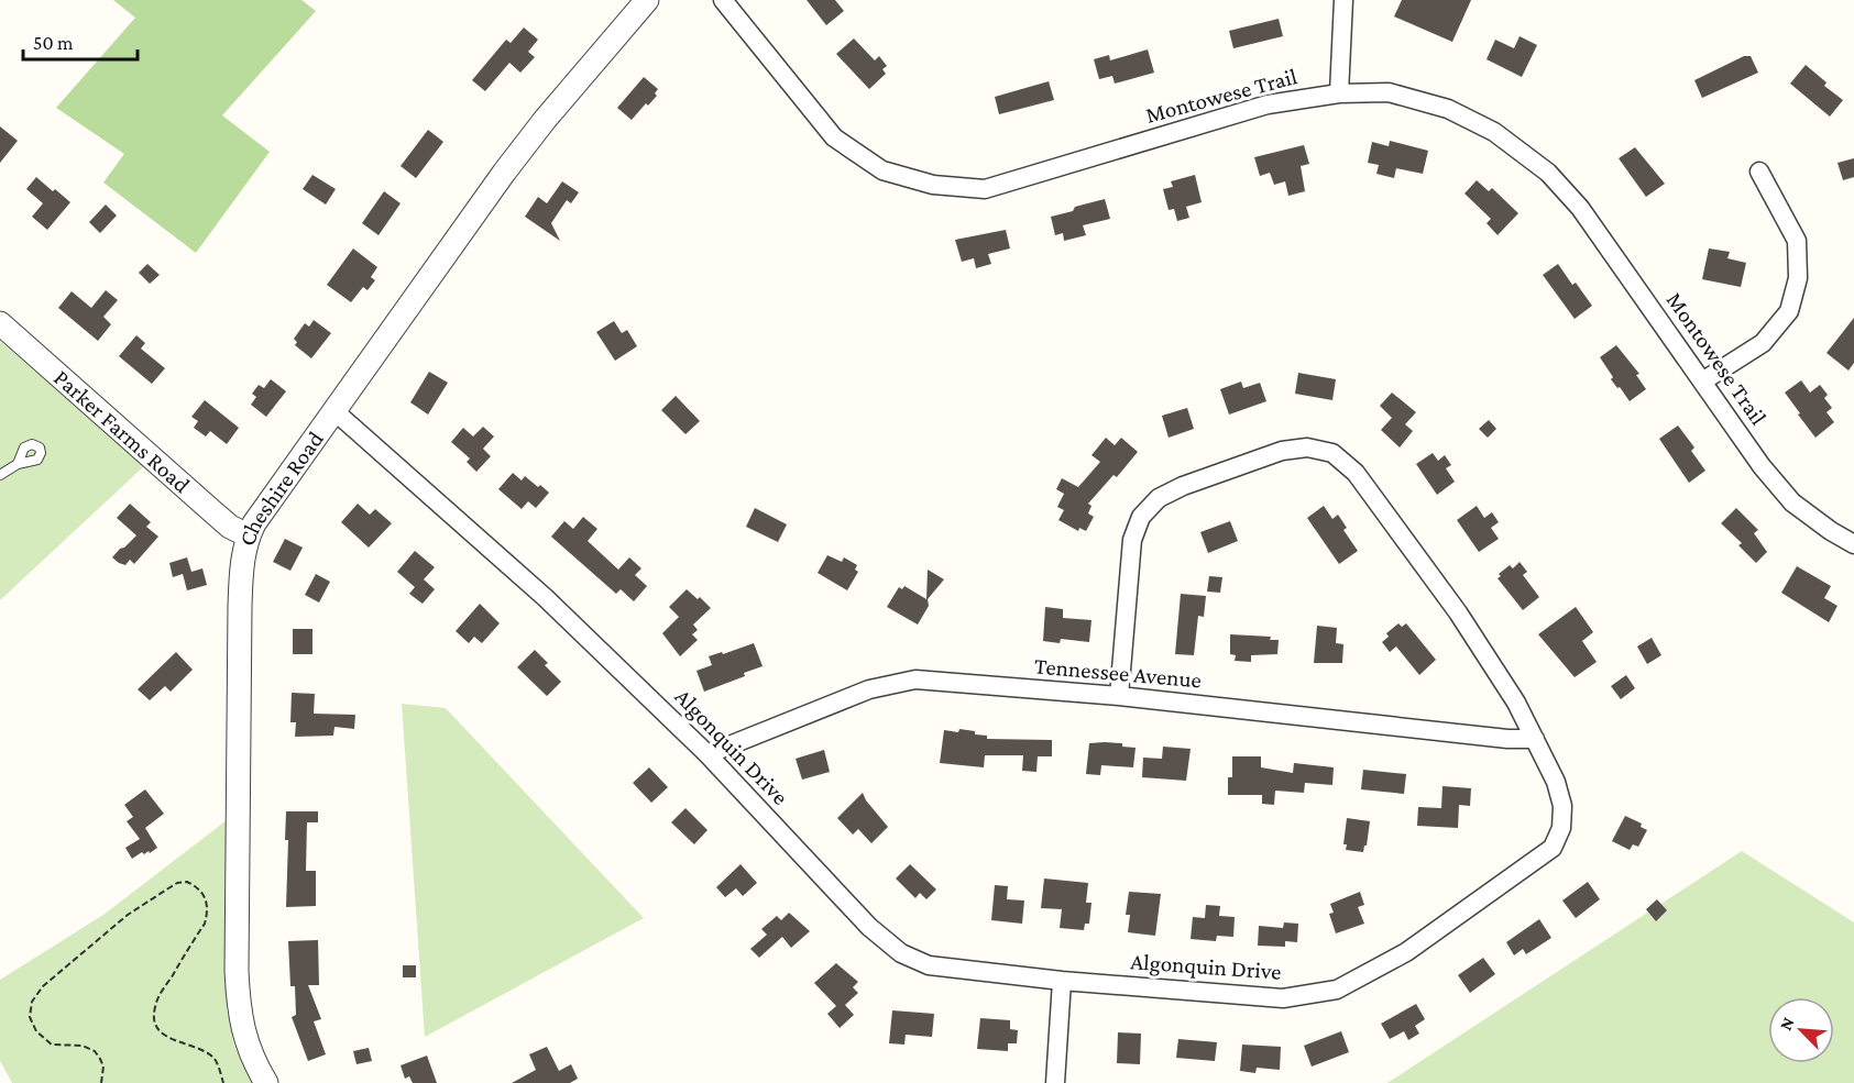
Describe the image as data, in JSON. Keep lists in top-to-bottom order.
{
  "streets": {
    "street": [
      "Montowese Trail",
      "Parker Farms Road",
      "Cheshire Road",
      "Tennessee Avenue",
      "Algonquin Drive"
    ]
  },
  "crossings": [
    ["Parker Farms Road", "Cheshire Road"],
    ["Cheshire Road", "Algonquin Drive"],
    ["Tennessee Avenue", "Algonquin Drive"]
  ],
  "scale_bar": "50 m",
  "north": "top left"
}
